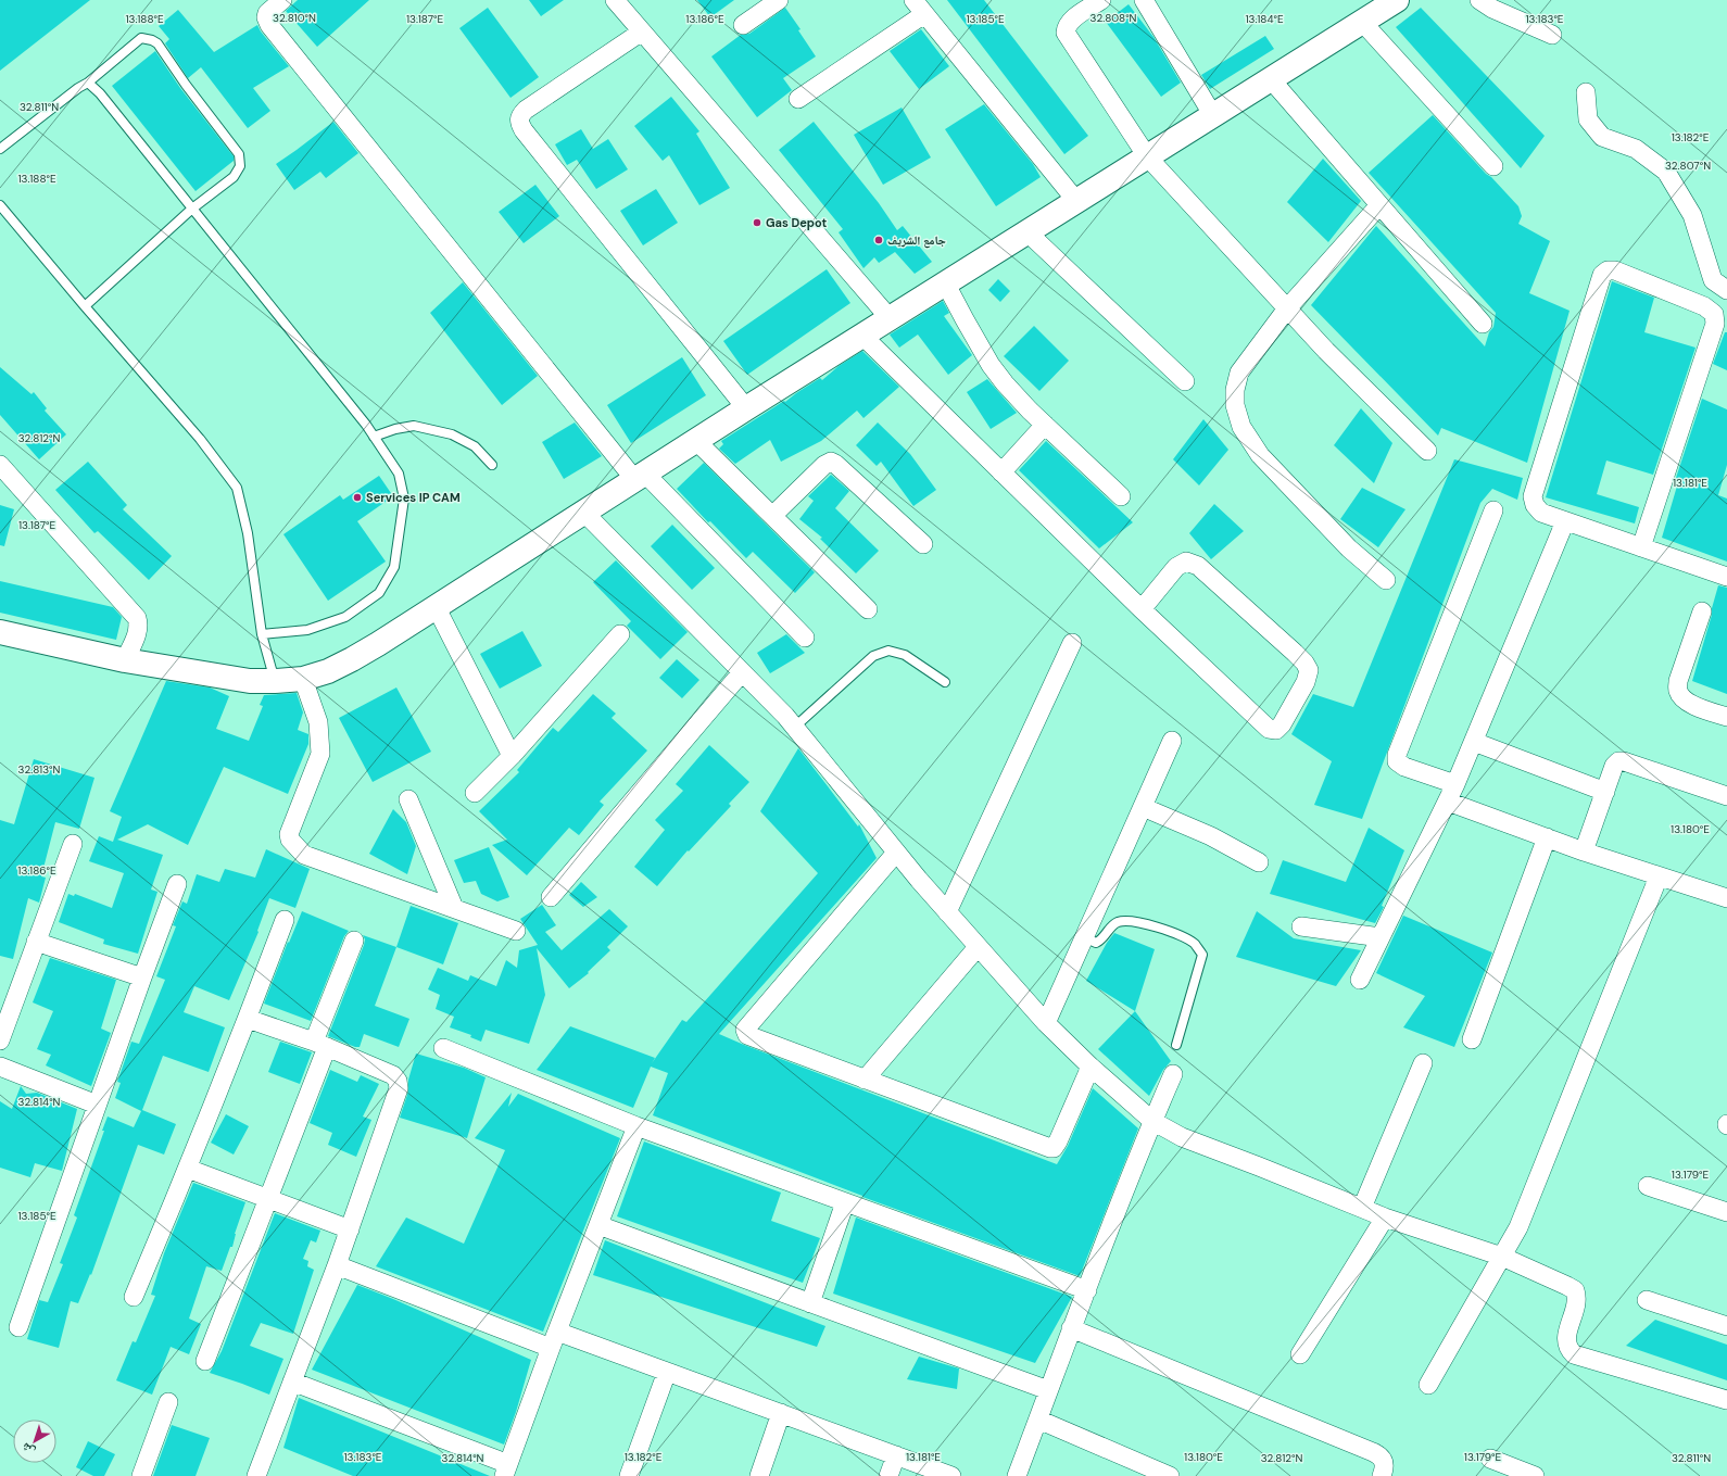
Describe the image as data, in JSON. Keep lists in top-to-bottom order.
{
  "places": ["Gas Depot", "جامع الشريف", "Services IP CAM"],
  "north": "bottom left",
  "coordinates": [
    "32.810°N",
    "32.808°N",
    "13.188°E",
    "13.187°E",
    "13.186°E",
    "13.185°E",
    "13.184°E",
    "13.183°E",
    "32.811°N",
    "13.182°E",
    "32.807°N",
    "32.812°N",
    "13.181°E",
    "32.813°N",
    "13.180°E",
    "32.814°N",
    "13.179°E"
  ]
}
